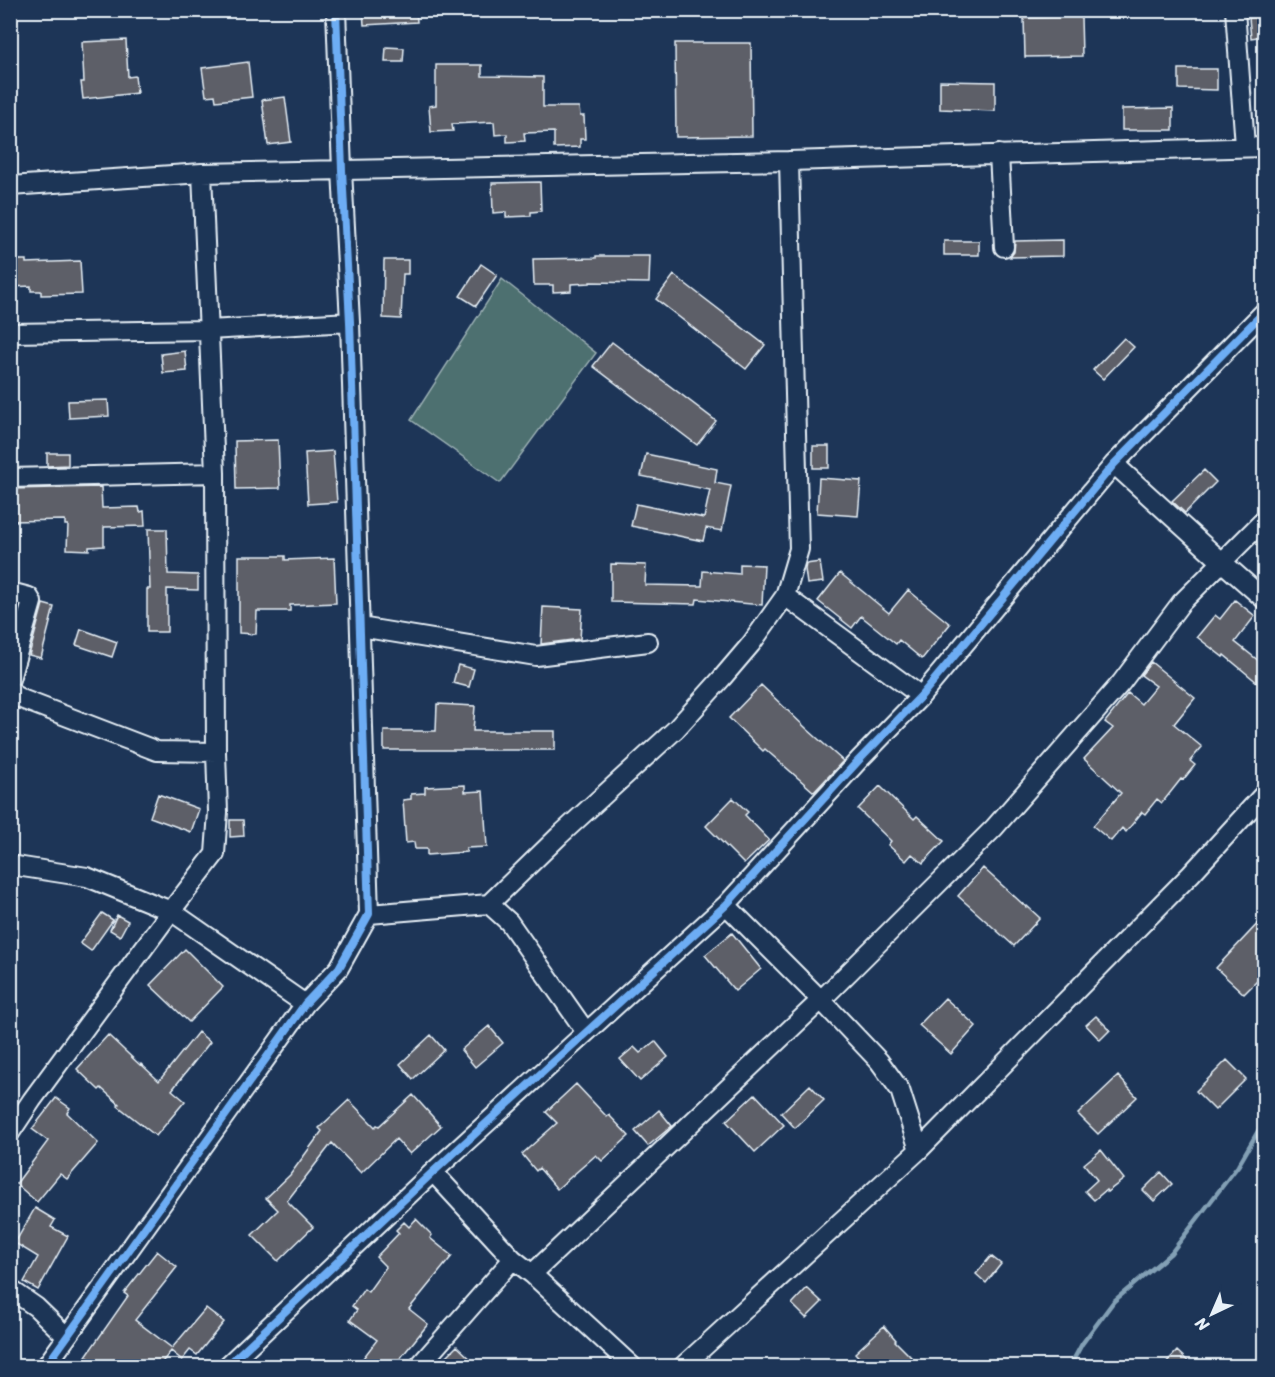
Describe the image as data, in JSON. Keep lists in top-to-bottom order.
{
  "north": "bottom left"
}
